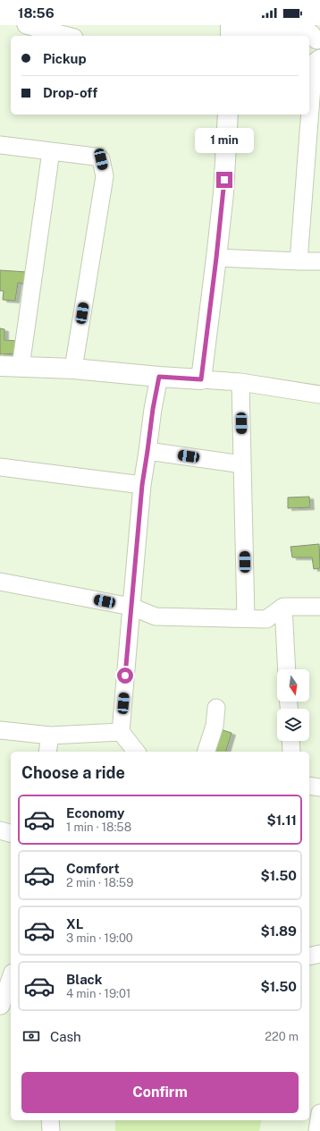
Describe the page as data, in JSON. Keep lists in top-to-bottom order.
{
  "north": "bottom",
  "page": {
    "status": "18:56",
    "banner": ["Pickup", "Drop-off"],
    "bubble": "1 min",
    "heading": "Choose a ride",
    "list": [
      {
        "name": "Economy",
        "note": "1 min · 18:58",
        "value": "$1.11"
      },
      {
        "name": "Comfort",
        "note": "2 min · 18:59",
        "value": "$1.50"
      },
      {
        "name": "XL",
        "note": "3 min · 19:00",
        "value": "$1.89"
      },
      {
        "name": "Black",
        "note": "4 min · 19:01",
        "value": "$1.50"
      }
    ],
    "pay": ["Cash", "220 m"],
    "buttons": "Confirm"
  }
}
